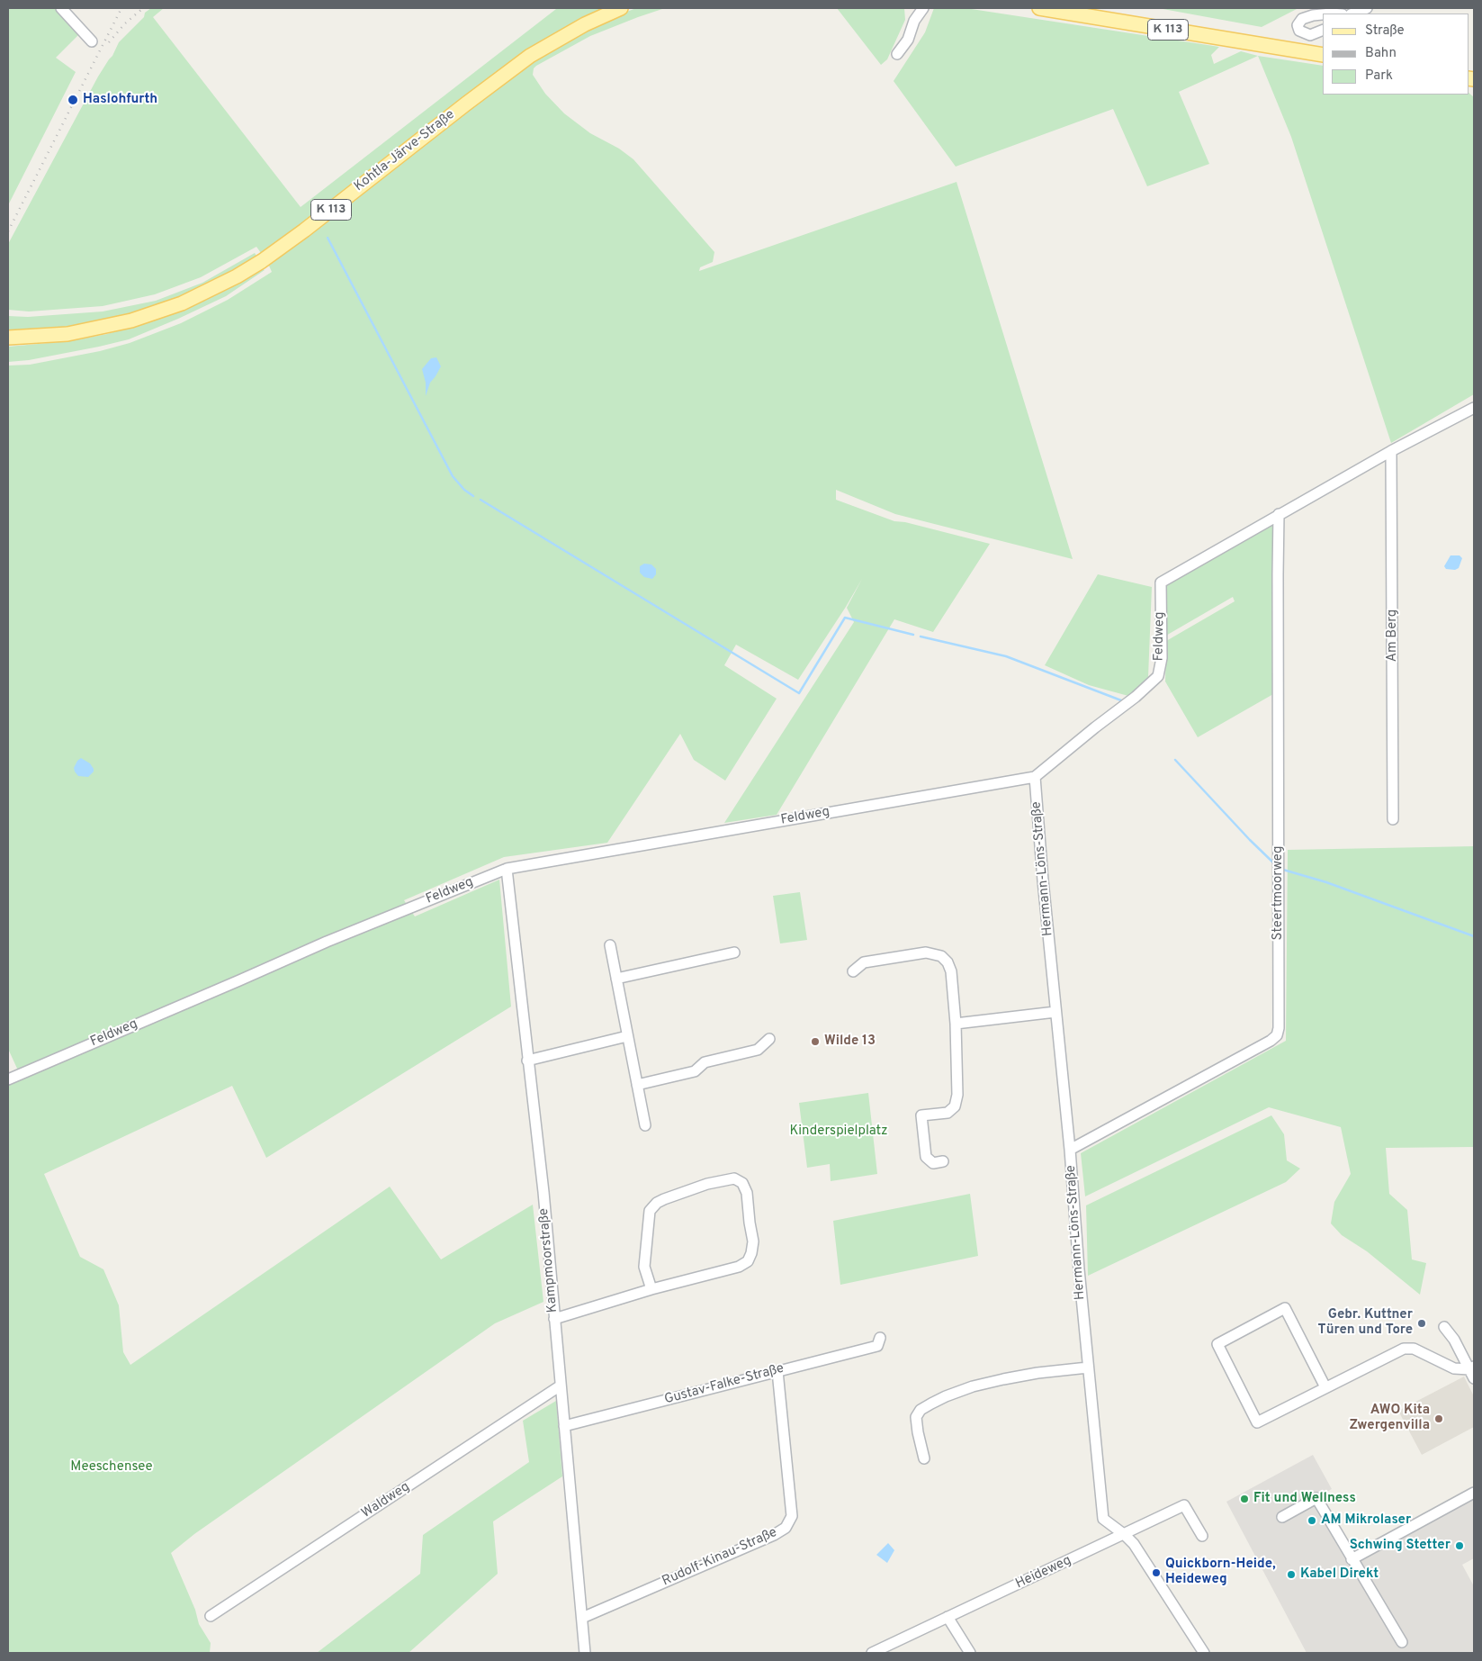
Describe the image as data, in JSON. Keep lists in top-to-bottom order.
{
  "streets": {
    "main road": ["K 113", "Kohtla-Järve-Straße"],
    "street": [
      "Am Berg",
      "Feldweg",
      "Hermann-Löns-Straße",
      "Steertmoorweg",
      "Kampmoorstraße",
      "Gustav-Falke-Straße",
      "Waldweg",
      "Rudolf-Kinau-Straße",
      "Heideweg"
    ]
  },
  "crossings": [
    ["Am Berg", "Feldweg"],
    ["Feldweg", "Hermann-Löns-Straße"],
    ["Feldweg", "Steertmoorweg"],
    ["Feldweg", "Kampmoorstraße"],
    ["Hermann-Löns-Straße", "Steertmoorweg"],
    ["Hermann-Löns-Straße", "Heideweg"],
    ["Kampmoorstraße", "Gustav-Falke-Straße"],
    ["Kampmoorstraße", "Waldweg"],
    ["Kampmoorstraße", "Rudolf-Kinau-Straße"],
    ["Gustav-Falke-Straße", "Rudolf-Kinau-Straße"]
  ],
  "parks": ["Kinderspielplatz", "Meeschensee"],
  "places": [
    "Haslohfurth",
    "Wilde 13",
    "Gebr. Kuttner Türen und Tore",
    "AWO Kita Zwergenvilla",
    "Fit und Wellness",
    "AM Mikrolaser",
    "Schwing Stetter",
    "Quickborn-Heide, Heideweg",
    "Kabel Direkt"
  ],
  "legend": ["Straße", "Bahn", "Park"]
}
